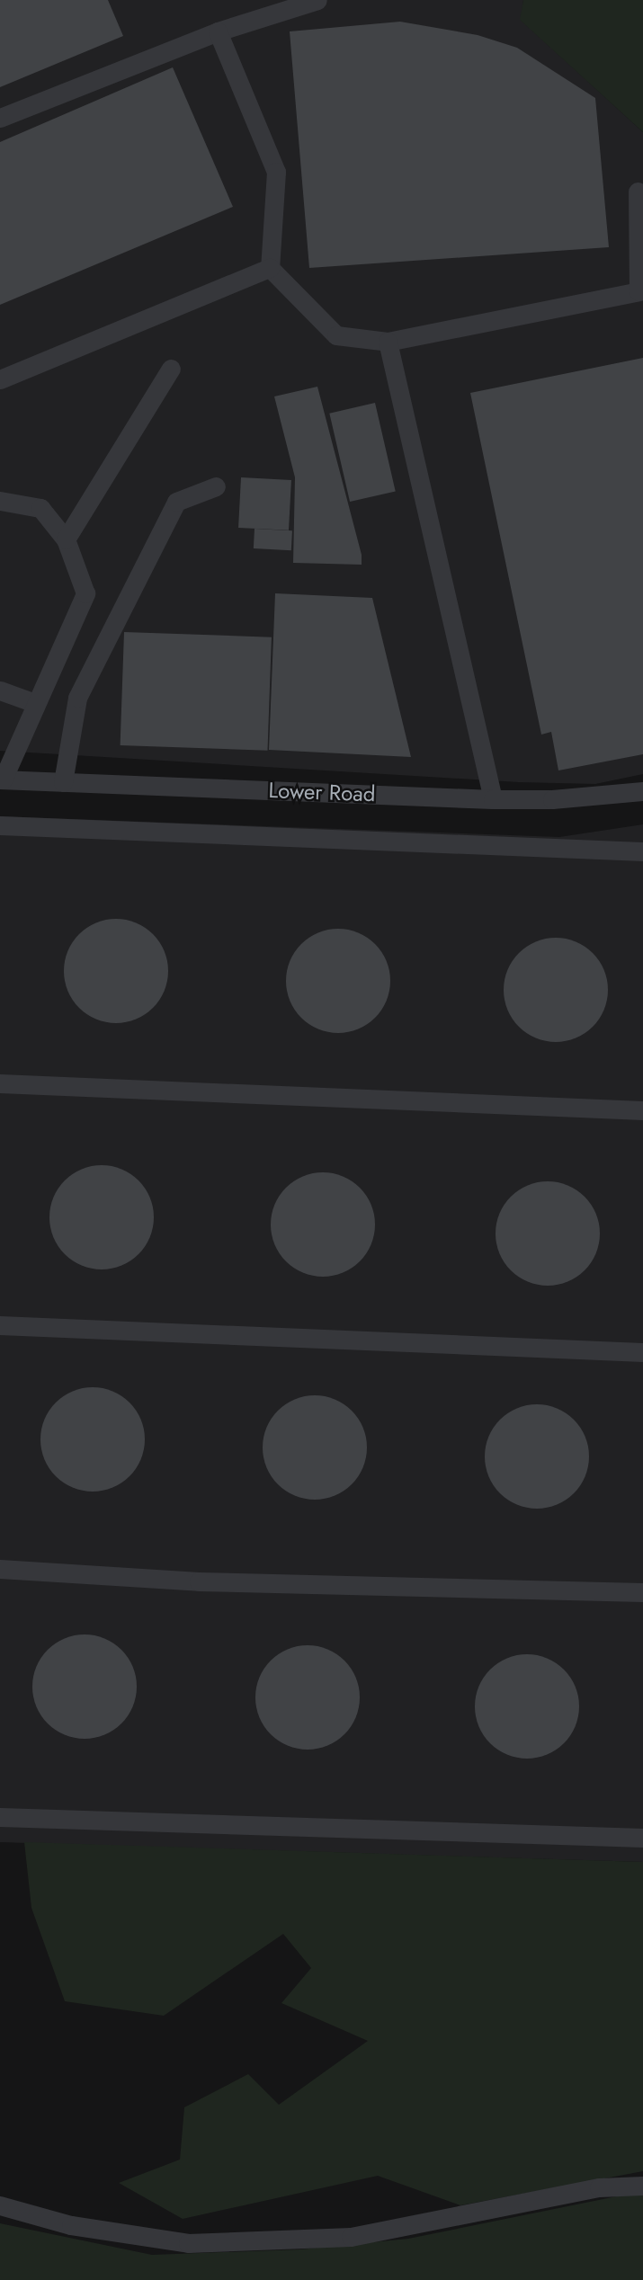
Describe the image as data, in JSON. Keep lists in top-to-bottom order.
{
  "streets": {
    "street": ["Lower Road"]
  }
}
